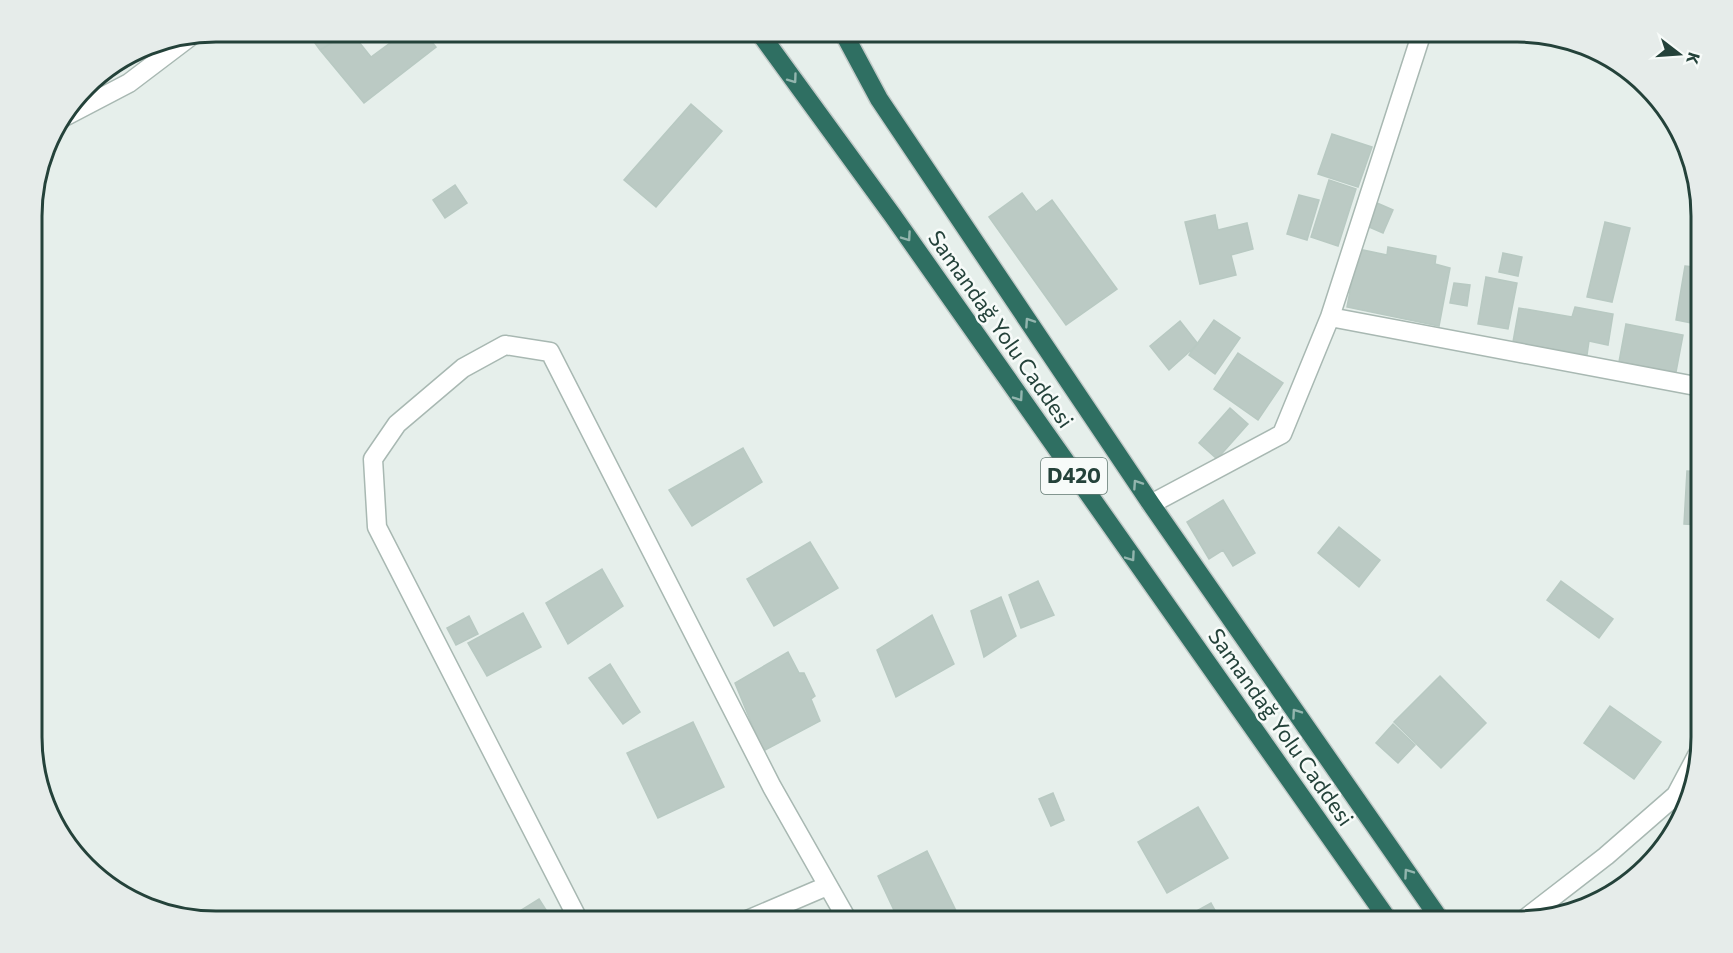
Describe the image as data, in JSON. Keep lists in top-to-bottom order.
{
  "streets": {
    "highway": ["Samandağ Yolu Caddesi", "D420"]
  },
  "north": "right"
}
